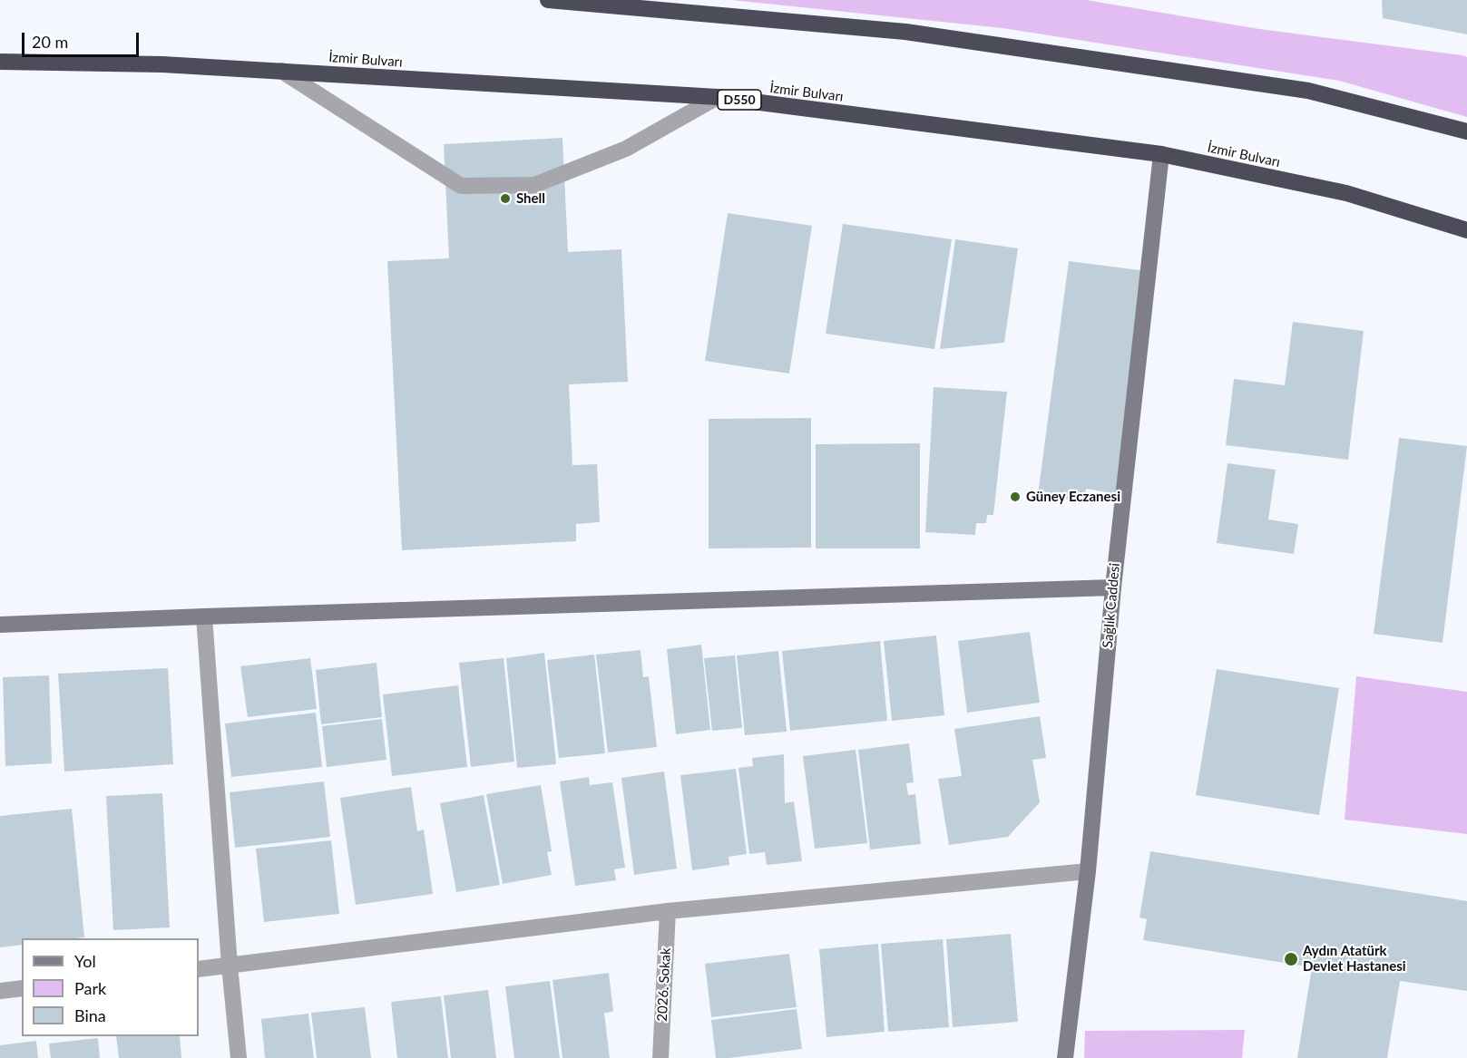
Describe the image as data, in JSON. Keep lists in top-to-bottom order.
{
  "streets": {
    "highway": ["İzmir Bulvarı", "D550"],
    "street": ["Sağlık Caddesi", "2026. Sokak"]
  },
  "crossings": [
    ["İzmir Bulvarı", "Sağlık Caddesi"]
  ],
  "places": ["Shell", "Güney Eczanesi", "Aydın Atatürk Devlet Hastanesi"],
  "legend": ["Yol", "Park", "Bina"],
  "scale_bar": "20 m"
}
